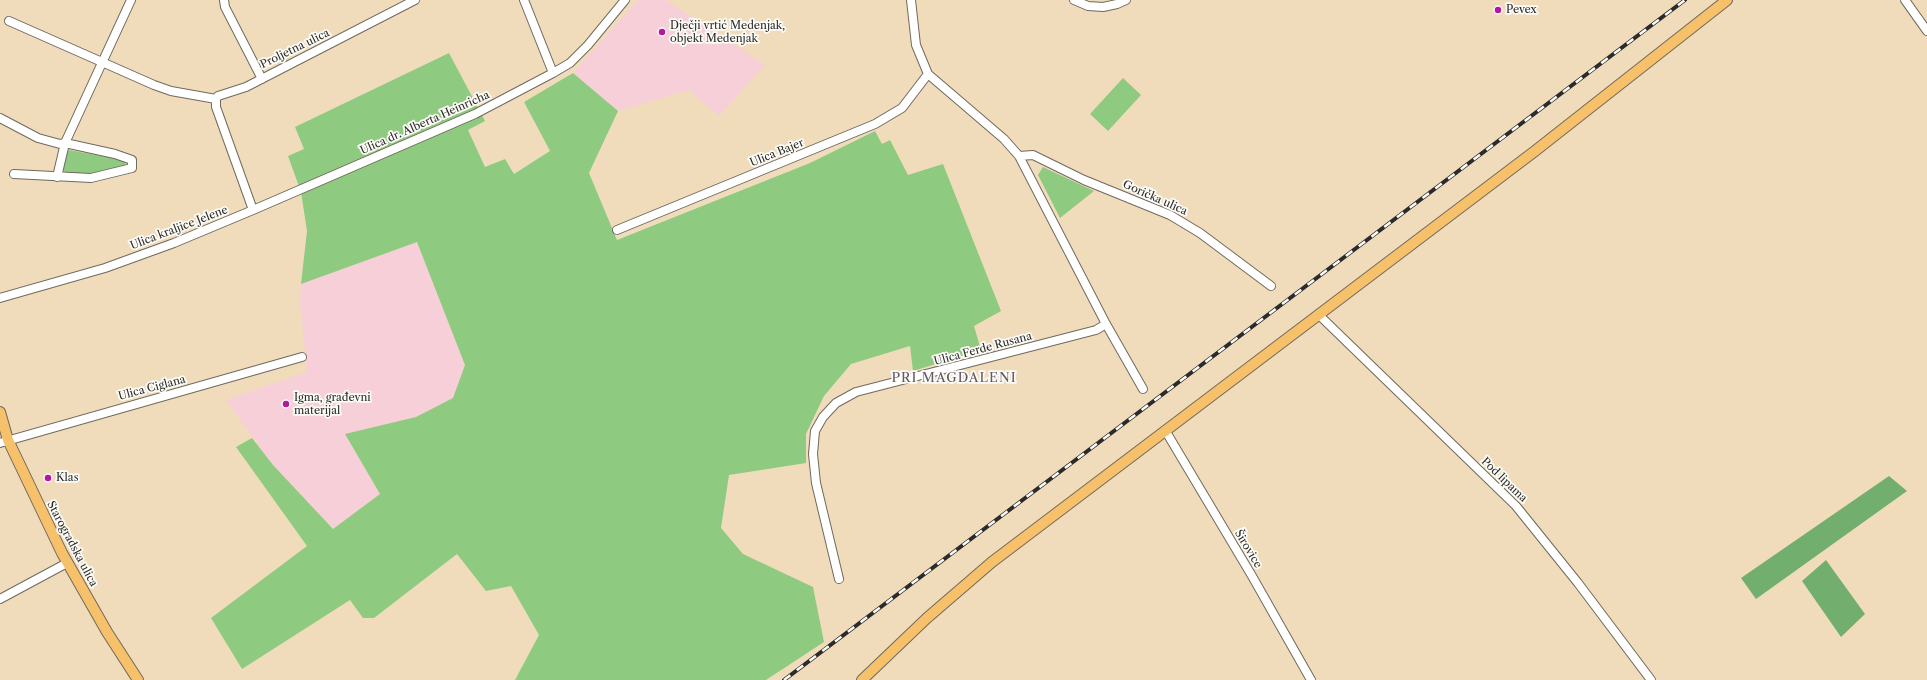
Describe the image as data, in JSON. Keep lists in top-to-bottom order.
{
  "streets": {
    "main road": ["Starogradska ulica"],
    "street": [
      "Proljetna ulica",
      "Ulica dr. Alberta Heinricha",
      "Ulica Bajer",
      "Gorička ulica",
      "Ulica kraljice Jelene",
      "Ulica Ferde Rusana",
      "Ulica Ciglana",
      "Pod lipama",
      "Širovice"
    ]
  },
  "crossings": [
    ["Ulica dr. Alberta Heinricha", "Ulica kraljice Jelene"],
    ["Ulica Ciglana", "Starogradska ulica"]
  ],
  "districts": ["PRI MAGDALENI"],
  "places": [
    "Pevex",
    "Dječji vrtić Medenjak, objekt Medenjak",
    "Igma, građevni materijal",
    "Klas"
  ]
}
